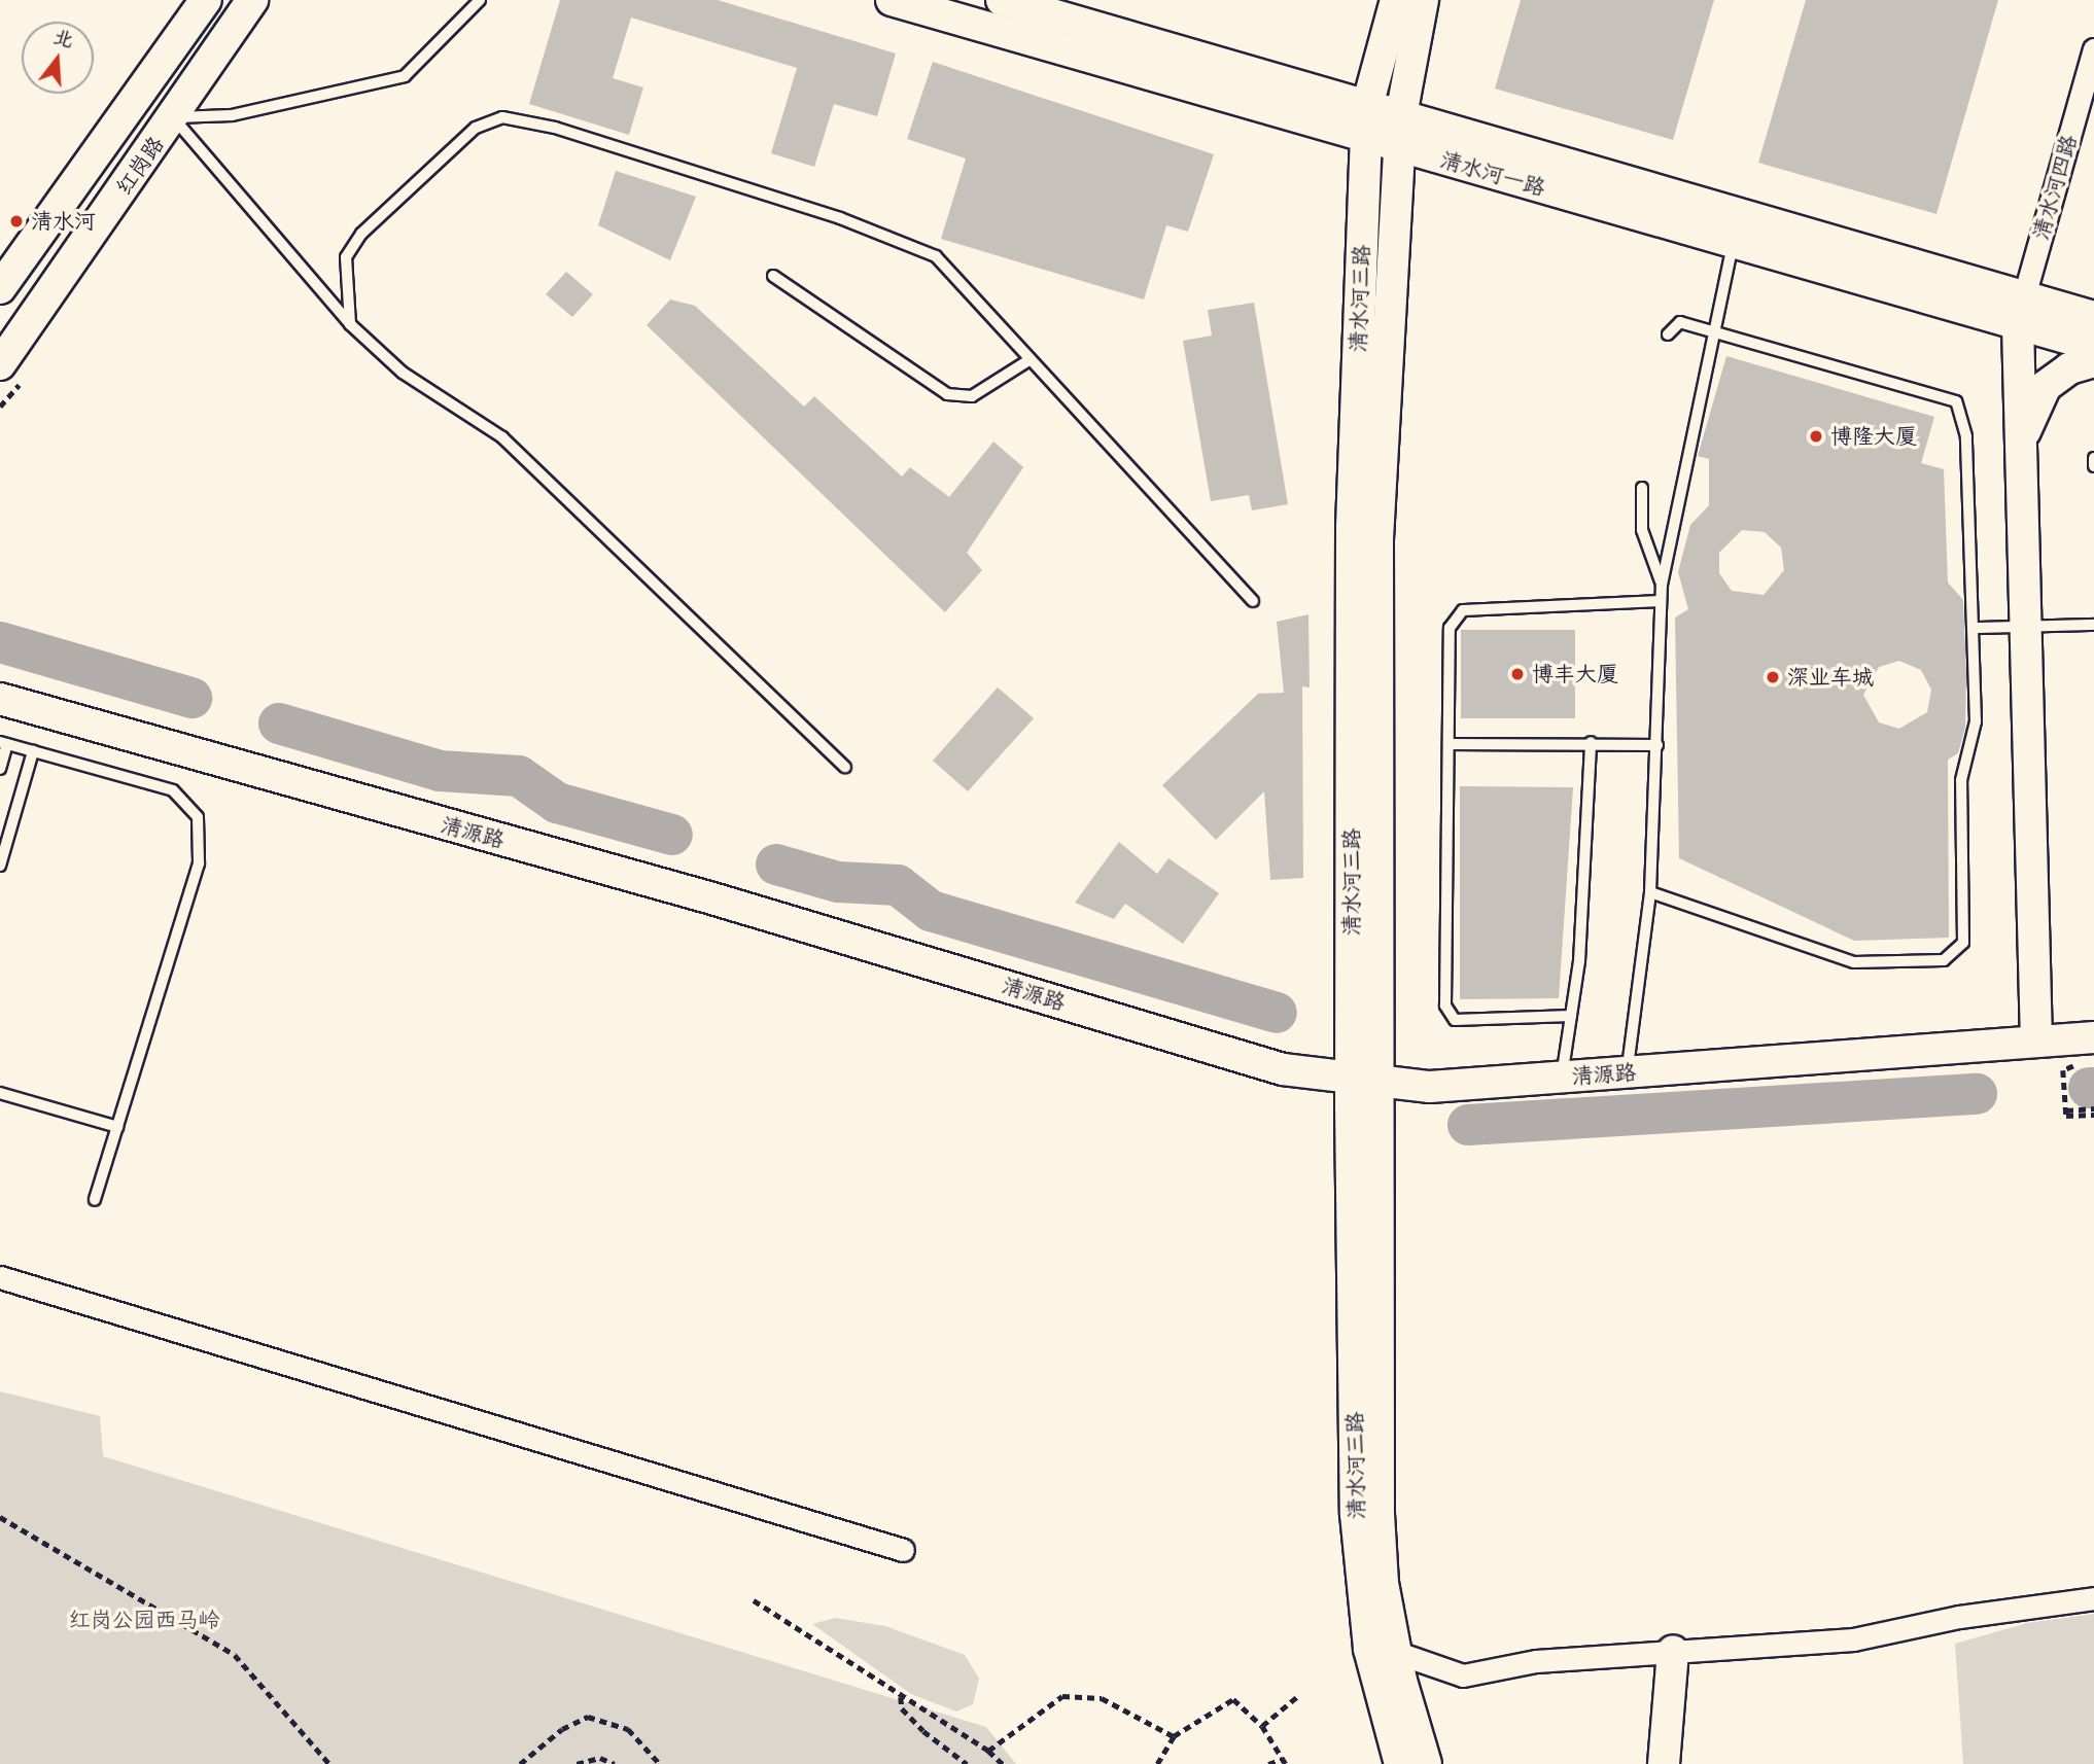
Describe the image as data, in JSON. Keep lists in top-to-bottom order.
{
  "streets": {
    "street": [
      "红岗路",
      "清水河一路",
      "清水河四路",
      "清水河三路",
      "清源路"
    ]
  },
  "crossings": [
    ["清水河一路", "清水河四路"],
    ["清水河一路", "清水河三路"],
    ["清水河三路", "清源路"]
  ],
  "parks": ["红岗公园西马岭"],
  "places": [
    "清水河",
    "博隆大厦",
    "博丰大厦",
    "深业车城"
  ],
  "north": "top"
}
